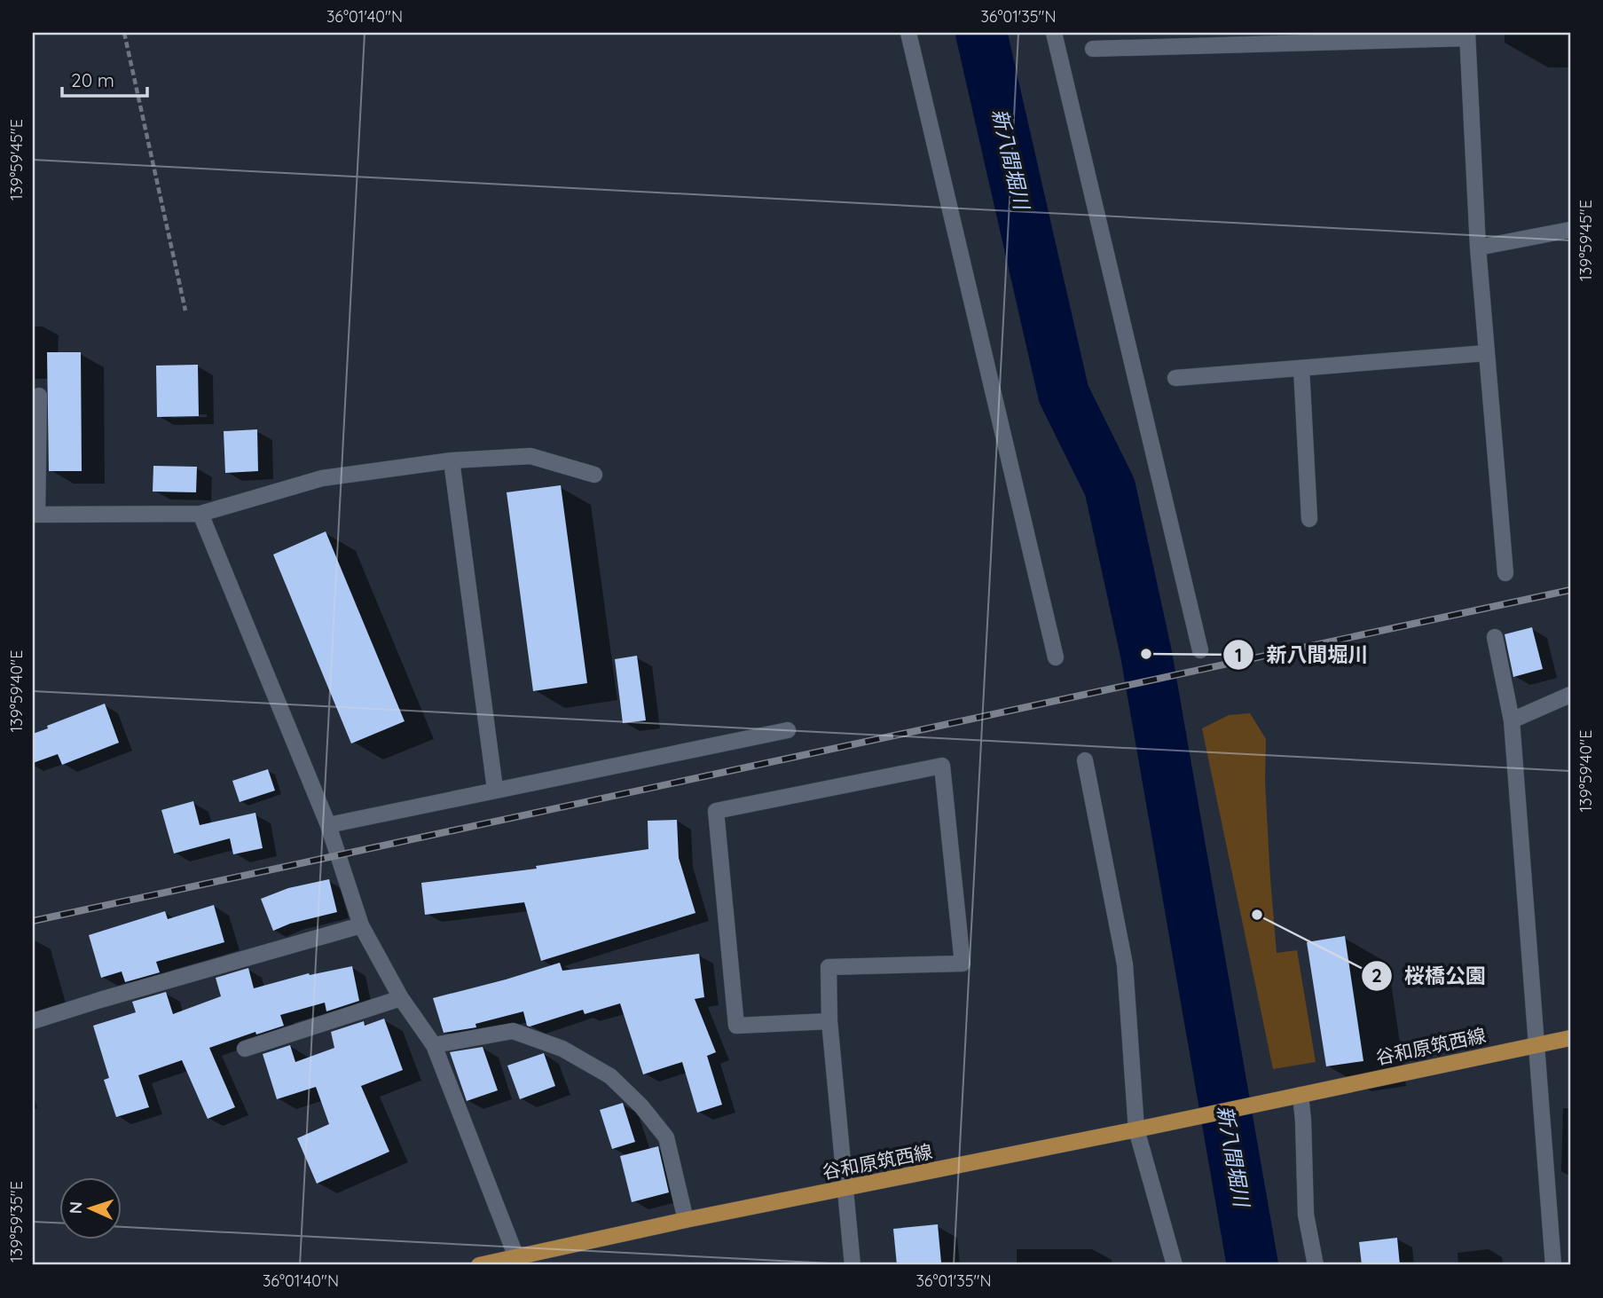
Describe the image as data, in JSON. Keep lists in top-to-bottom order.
{
  "streets": {
    "main road": ["谷和原筑西線"]
  },
  "water": ["新八間堀川"],
  "places": ["新八間堀川", "桜橋公園"],
  "scale_bar": "20 m",
  "north": "left",
  "coordinates": [
    "36°01'40\"N",
    "36°01'35\"N",
    "139°59'45\"E",
    "139°59'40\"E",
    "139°59'35\"E"
  ]
}
